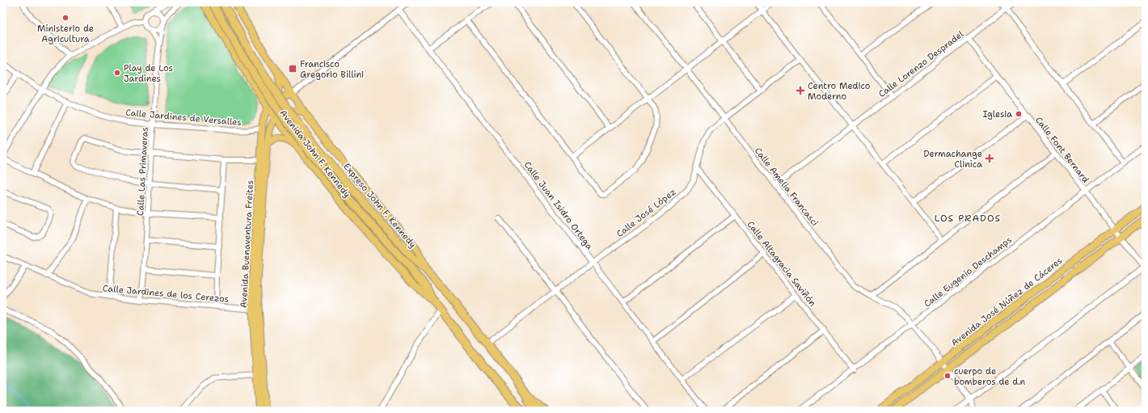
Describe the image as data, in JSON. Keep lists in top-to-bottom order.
{
  "streets": {
    "highway": ["Expreso John F. Kennedy"],
    "main road": ["Avenida John F. Kennedy", "Avenida Buenaventura Freites", "Avenida José Núñez de Cáceres"],
    "street": [
      "Calle Lorenzo Despradel",
      "Calle Jardines de Versalles",
      "Calle Font Bernard",
      "Calle Las Primaveras",
      "Calle Amelia Francasci",
      "Calle Juan Isidro Ortega",
      "Calle José López",
      "Calle Altagracia Saviñón",
      "Calle Eugenio Deschamps",
      "Calle Jardines de los Cerezos"
    ]
  },
  "crossings": [
    ["Calle Lorenzo Despradel", "Calle Font Bernard"],
    ["Calle Lorenzo Despradel", "Calle Amelia Francasci"],
    ["Calle Jardines de Versalles", "Calle Las Primaveras"],
    ["Calle Jardines de Versalles", "Avenida Buenaventura Freites"],
    ["Calle Font Bernard", "Calle Eugenio Deschamps"],
    ["Calle Font Bernard", "Avenida José Núñez de Cáceres"],
    ["Avenida John F. Kennedy", "Expreso John F. Kennedy"],
    ["Avenida John F. Kennedy", "Avenida Buenaventura Freites"],
    ["Calle Las Primaveras", "Calle Jardines de los Cerezos"],
    ["Calle Amelia Francasci", "Calle José López"],
    ["Calle Amelia Francasci", "Calle Eugenio Deschamps"],
    ["Calle Amelia Francasci", "Avenida José Núñez de Cáceres"],
    ["Expreso John F. Kennedy", "Calle José López"],
    ["Calle Juan Isidro Ortega", "Calle José López"],
    ["Calle José López", "Calle Altagracia Saviñón"],
    ["Avenida Buenaventura Freites", "Calle Jardines de los Cerezos"],
    ["Calle Altagracia Saviñón", "Calle Eugenio Deschamps"]
  ],
  "districts": ["LOS PRADOS"],
  "places": {
    "other": [
      "Ministerio de Agricultura",
      "Play de Los Jardines",
      "Iglesia",
      "cuerpo de bomberos de d.n"
    ],
    "transit": ["Francisco Gregorio Billini"],
    "health": ["Centro Medico Moderno", "Dermachange Clinica"]
  }
}
